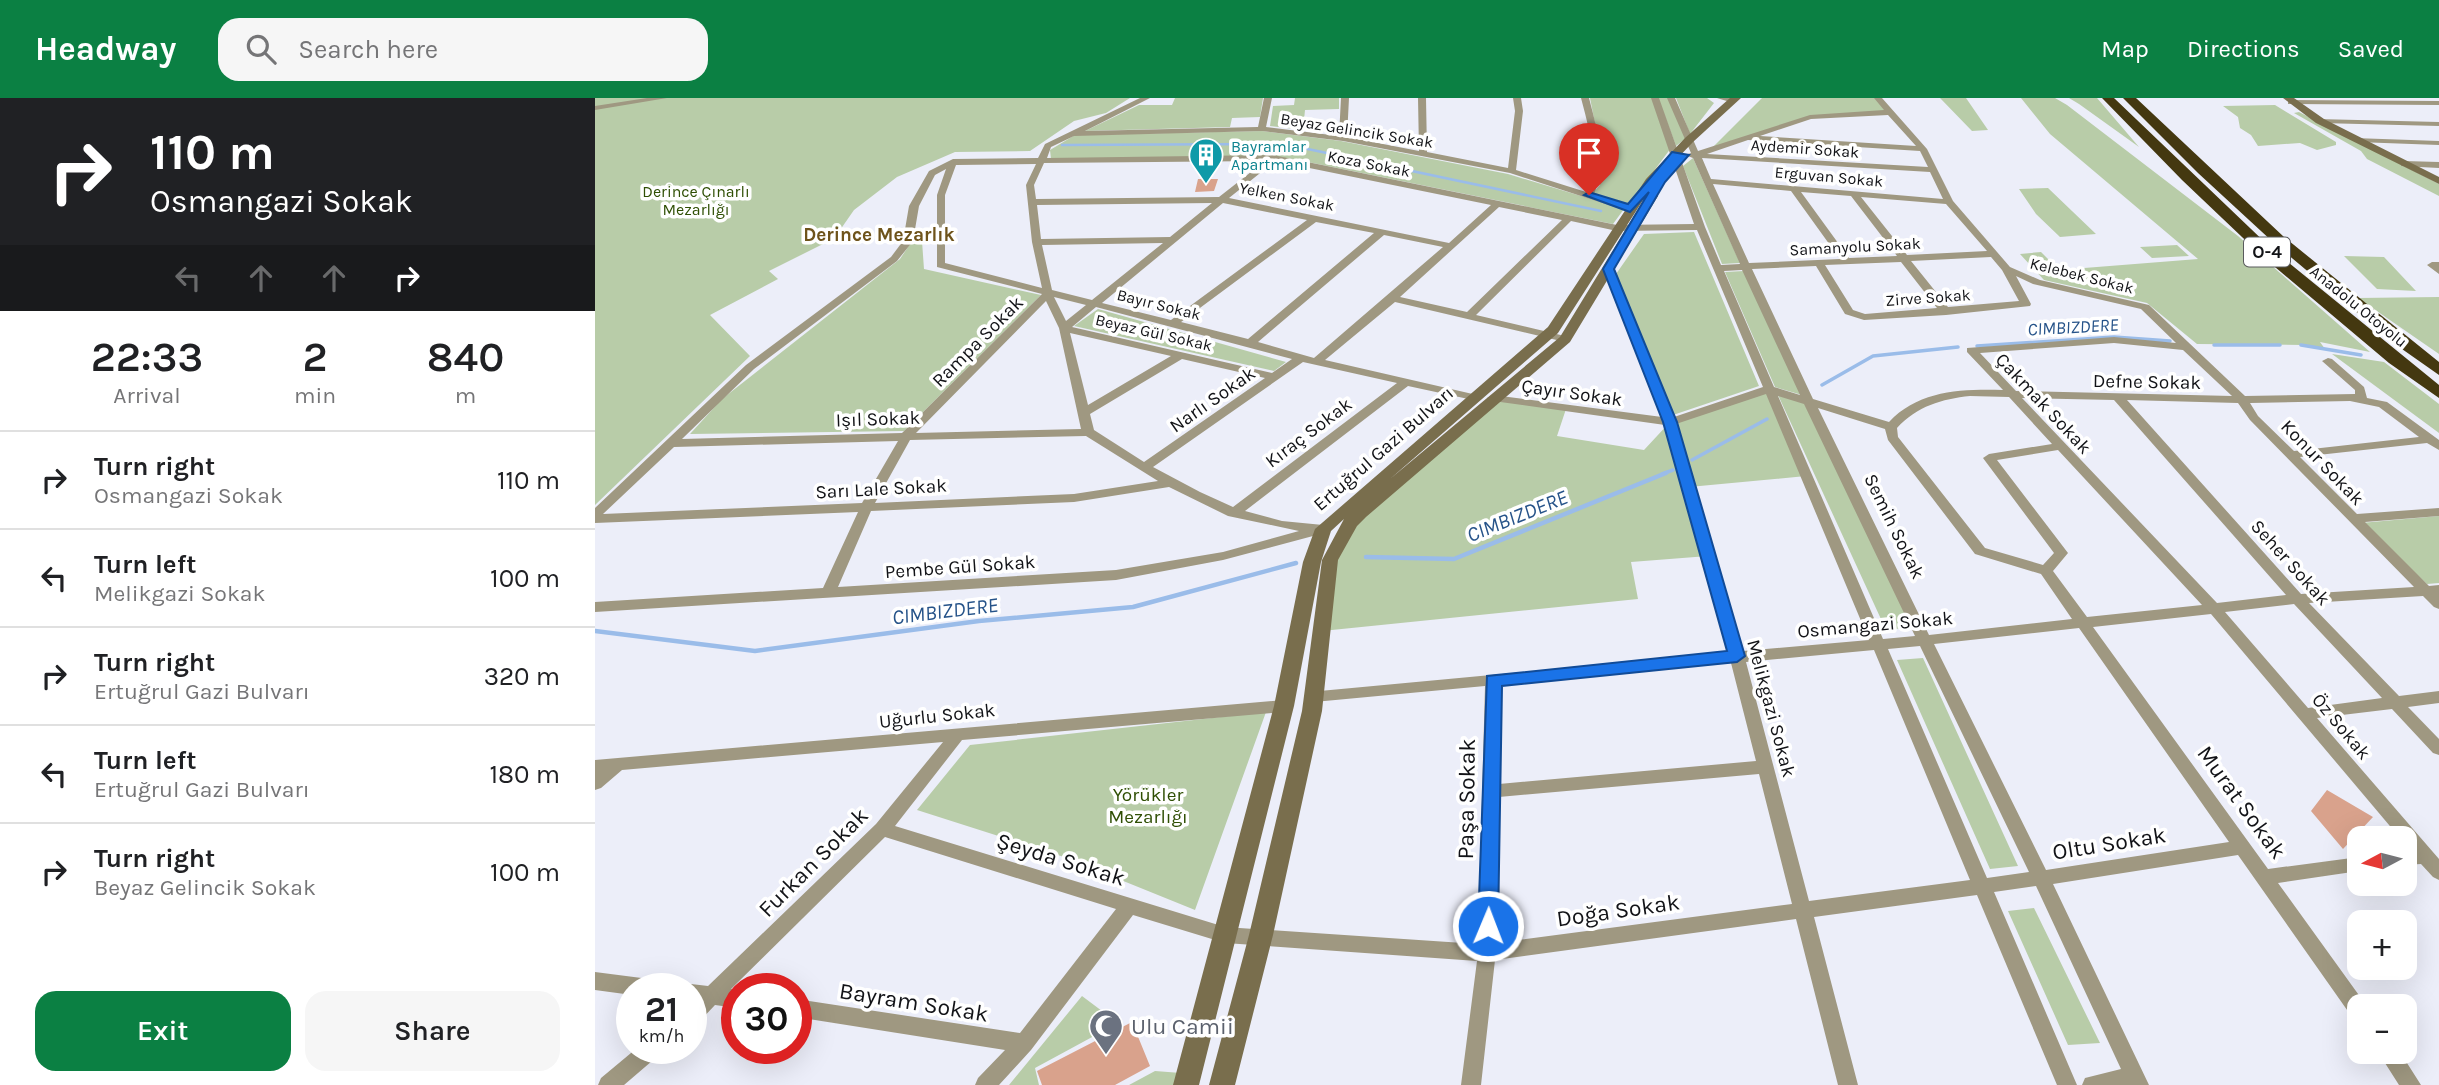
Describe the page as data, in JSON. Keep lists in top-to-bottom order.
{
  "streets": {
    "highway": ["O-4", "Anadolu Otoyolu"],
    "main road": ["Ertuğrul Gazi Bulvarı"],
    "street": [
      "Beyaz Gelincik Sokak",
      "Aydemir Sokak",
      "Koza Sokak",
      "Erguvan Sokak",
      "Yelken Sokak",
      "Samanyolu Sokak",
      "Kelebek Sokak",
      "Zirve Sokak",
      "Bayır Sokak",
      "Beyaz Gül Sokak",
      "Rampa Sokak",
      "Defne Sokak",
      "Çayır Sokak",
      "Narlı Sokak",
      "Çakmak Sokak",
      "Işıl Sokak",
      "Kıraç Sokak",
      "Konur Sokak",
      "Sarı Lale Sokak",
      "Semih Sokak",
      "Seher Sokak",
      "Pembe Gül Sokak",
      "Osmangazi Sokak",
      "Melikgazi Sokak",
      "Uğurlu Sokak",
      "Öz Sokak",
      "Paşa Sokak",
      "Murat Sokak",
      "Oltu Sokak",
      "Şeyda Sokak",
      "Furkan Sokak",
      "Doğa Sokak",
      "Bayram Sokak"
    ]
  },
  "crossings": [
    ["Beyaz Gelincik Sokak", "Ertuğrul Gazi Bulvarı"],
    ["Aydemir Sokak", "Kelebek Sokak"],
    ["Aydemir Sokak", "Ertuğrul Gazi Bulvarı"],
    ["Aydemir Sokak", "Semih Sokak"],
    ["Koza Sokak", "Bayır Sokak"],
    ["Koza Sokak", "Ertuğrul Gazi Bulvarı"],
    ["Koza Sokak", "Sarı Lale Sokak"],
    ["Koza Sokak", "Semih Sokak"],
    ["Erguvan Sokak", "Kelebek Sokak"],
    ["Erguvan Sokak", "Semih Sokak"],
    ["Samanyolu Sokak", "Kelebek Sokak"],
    ["Samanyolu Sokak", "Zirve Sokak"],
    ["Samanyolu Sokak", "Semih Sokak"],
    ["Kelebek Sokak", "Zirve Sokak"],
    ["Kelebek Sokak", "Çakmak Sokak"],
    ["Kelebek Sokak", "Konur Sokak"],
    ["Bayır Sokak", "Rampa Sokak"],
    ["Bayır Sokak", "Narlı Sokak"],
    ["Bayır Sokak", "Kıraç Sokak"],
    ["Bayır Sokak", "Ertuğrul Gazi Bulvarı"],
    ["Bayır Sokak", "Sarı Lale Sokak"],
    ["Beyaz Gül Sokak", "Narlı Sokak"],
    ["Rampa Sokak", "Işıl Sokak"],
    ["Rampa Sokak", "Sarı Lale Sokak"],
    ["Rampa Sokak", "Pembe Gül Sokak"],
    ["Defne Sokak", "Çakmak Sokak"],
    ["Defne Sokak", "Konur Sokak"],
    ["Defne Sokak", "Seher Sokak"],
    ["Çayır Sokak", "Ertuğrul Gazi Bulvarı"],
    ["Çayır Sokak", "Semih Sokak"],
    ["Çayır Sokak", "Melikgazi Sokak"],
    ["Çakmak Sokak", "Konur Sokak"],
    ["Çakmak Sokak", "Osmangazi Sokak"],
    ["Çakmak Sokak", "Öz Sokak"],
    ["Işıl Sokak", "Sarı Lale Sokak"],
    ["Ertuğrul Gazi Bulvarı", "Semih Sokak"],
    ["Ertuğrul Gazi Bulvarı", "Pembe Gül Sokak"],
    ["Ertuğrul Gazi Bulvarı", "Osmangazi Sokak"],
    ["Ertuğrul Gazi Bulvarı", "Melikgazi Sokak"],
    ["Ertuğrul Gazi Bulvarı", "Uğurlu Sokak"],
    ["Ertuğrul Gazi Bulvarı", "Şeyda Sokak"],
    ["Ertuğrul Gazi Bulvarı", "Doğa Sokak"],
    ["Konur Sokak", "Osmangazi Sokak"],
    ["Semih Sokak", "Osmangazi Sokak"],
    ["Semih Sokak", "Oltu Sokak"],
    ["Semih Sokak", "Doğa Sokak"],
    ["Seher Sokak", "Osmangazi Sokak"],
    ["Osmangazi Sokak", "Melikgazi Sokak"],
    ["Osmangazi Sokak", "Öz Sokak"],
    ["Osmangazi Sokak", "Paşa Sokak"],
    ["Osmangazi Sokak", "Murat Sokak"],
    ["Melikgazi Sokak", "Doğa Sokak"],
    ["Uğurlu Sokak", "Furkan Sokak"],
    ["Paşa Sokak", "Doğa Sokak"],
    ["Murat Sokak", "Oltu Sokak"],
    ["Oltu Sokak", "Doğa Sokak"],
    ["Şeyda Sokak", "Furkan Sokak"],
    ["Şeyda Sokak", "Doğa Sokak"]
  ],
  "districts": ["Derince Mezarlık"],
  "water": ["CIMBIZDERE"],
  "parks": ["Derince Çınarlı Mezarlığı", "Yörükler Mezarlığı"],
  "places": {
    "building": ["Bayramlar Apartmanı"],
    "mosque": ["Ulu Camii"]
  },
  "north": "left",
  "page": {
    "header": "Headway",
    "search": "Search here",
    "nav": ["Map", "Directions", "Saved"],
    "turn": ["110 m", "Osmangazi Sokak"],
    "eta": [
      "22:33",
      "Arrival",
      "2",
      "min",
      "840",
      "m"
    ],
    "list": [
      {
        "name": "Turn right",
        "note": "Osmangazi Sokak",
        "value": "110 m"
      },
      {
        "name": "Turn left",
        "note": "Melikgazi Sokak",
        "value": "100 m"
      },
      {
        "name": "Turn right",
        "note": "Ertuğrul Gazi Bulvarı",
        "value": "320 m"
      },
      {
        "name": "Turn left",
        "note": "Ertuğrul Gazi Bulvarı",
        "value": "180 m"
      },
      {
        "name": "Turn right",
        "note": "Beyaz Gelincik Sokak",
        "value": "100 m"
      }
    ],
    "map_buttons": ["+", "−"],
    "speed": "21 km/h",
    "limit": "30",
    "buttons": ["Exit", "Share"]
  }
}
